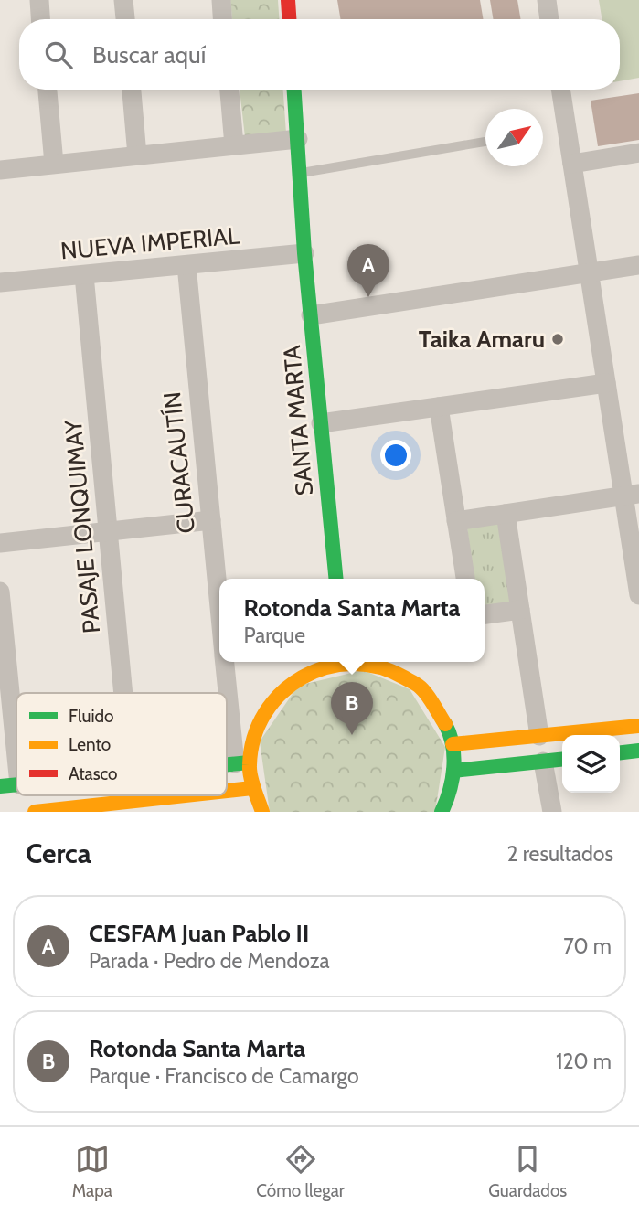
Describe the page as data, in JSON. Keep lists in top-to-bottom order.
{
  "streets": {
    "street": [
      "NUEVA IMPERIAL",
      "SANTA MARTA",
      "CURACAUTÍN",
      "PASAJE LONQUIMAY"
    ]
  },
  "crossings": [
    ["NUEVA IMPERIAL", "SANTA MARTA"],
    ["NUEVA IMPERIAL", "CURACAUTÍN"],
    ["NUEVA IMPERIAL", "PASAJE LONQUIMAY"]
  ],
  "places": ["Taika Amaru"],
  "legend": ["Fluido", "Lento", "Atasco"],
  "north": "top right",
  "page": {
    "search": "Buscar aquí",
    "pins": ["A", "B"],
    "popup": ["Rotonda Santa Marta", "Parque"],
    "heading": ["Cerca", "2 resultados"],
    "list": [
      {
        "mark": "A",
        "name": "CESFAM Juan Pablo II",
        "note": "Parada · Pedro de Mendoza",
        "value": "70 m"
      },
      {
        "mark": "B",
        "name": "Rotonda Santa Marta",
        "note": "Parque · Francisco de Camargo",
        "value": "120 m"
      }
    ],
    "nav": ["Mapa", "Cómo llegar", "Guardados"]
  }
}
